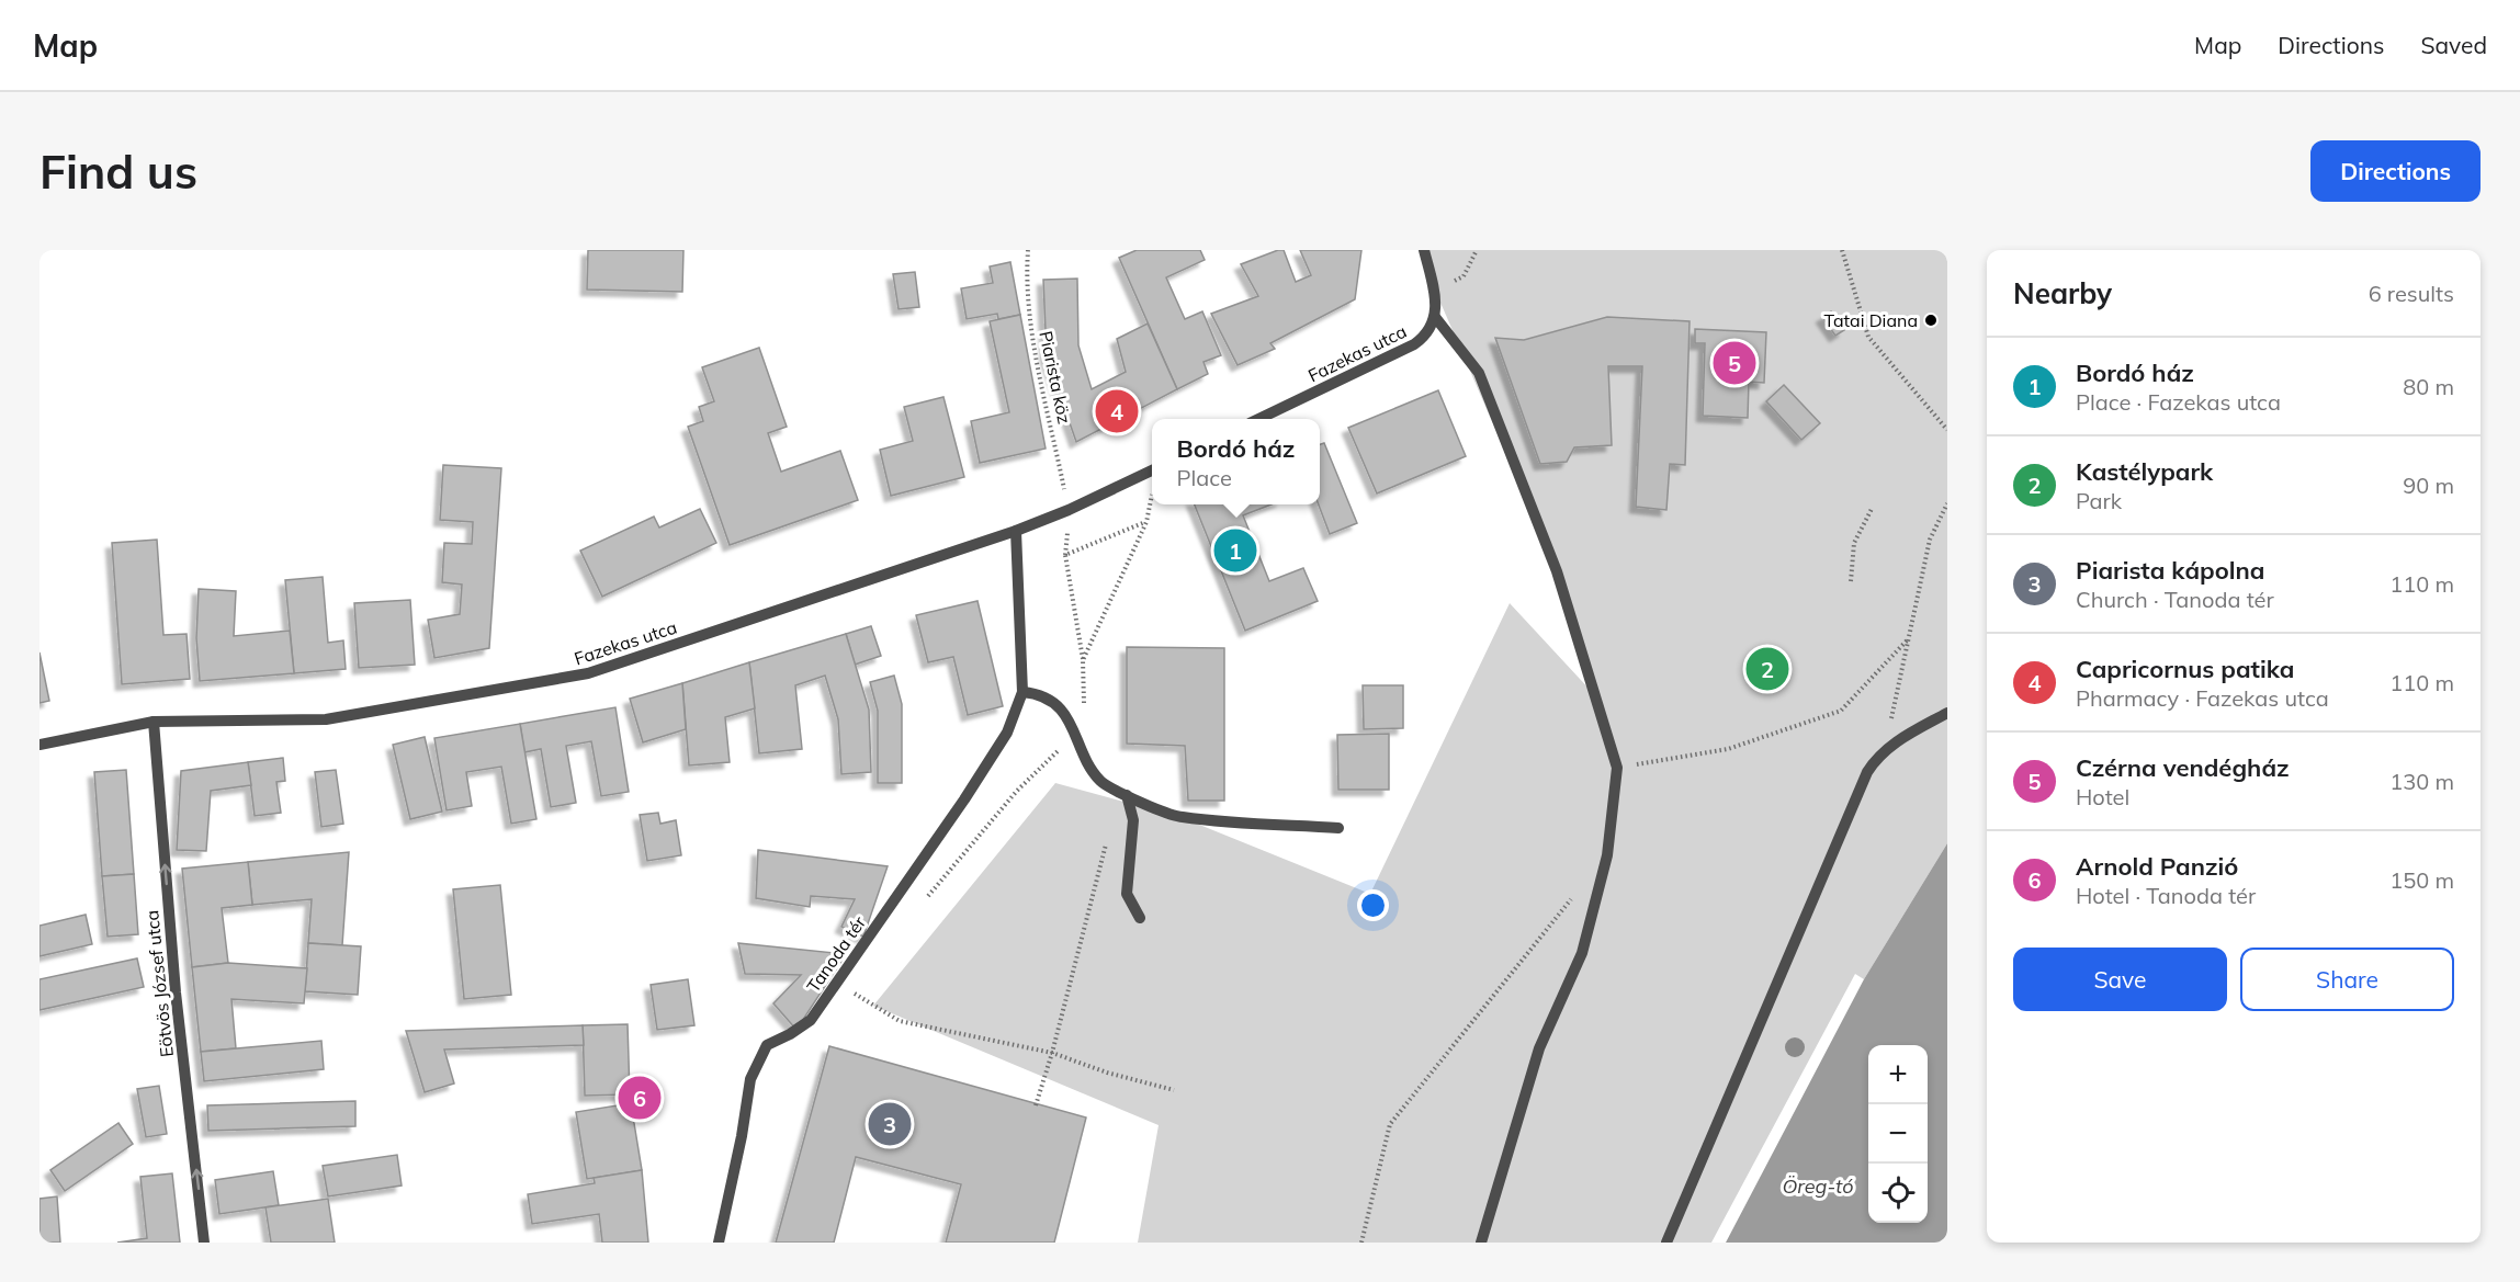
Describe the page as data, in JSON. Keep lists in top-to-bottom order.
{
  "streets": {
    "street": ["Fazekas utca", "Tanoda tér", "Eötvös József utca"],
    "path": ["Piarista köz"]
  },
  "crossings": [
    ["Fazekas utca", "Piarista köz"],
    ["Fazekas utca", "Tanoda tér"],
    ["Fazekas utca", "Eötvös József utca"]
  ],
  "one_way": ["Eötvös József utca"],
  "water": ["Öreg-tó"],
  "places": ["Tatai Diana"],
  "page": {
    "header": "Map",
    "nav": ["Map", "Directions", "Saved"],
    "buttons": [
      "Directions",
      ["Save", "Share"]
    ],
    "title": "Find us",
    "heading": ["Nearby", "6 results"],
    "list": [
      {
        "mark": "1",
        "name": "Bordó ház",
        "note": "Place · Fazekas utca",
        "value": "80 m"
      },
      {
        "mark": "2",
        "name": "Kastélypark",
        "note": "Park",
        "value": "90 m"
      },
      {
        "mark": "3",
        "name": "Piarista kápolna",
        "note": "Church · Tanoda tér",
        "value": "110 m"
      },
      {
        "mark": "4",
        "name": "Capricornus patika",
        "note": "Pharmacy · Fazekas utca",
        "value": "110 m"
      },
      {
        "mark": "5",
        "name": "Czérna vendégház",
        "note": "Hotel",
        "value": "130 m"
      },
      {
        "mark": "6",
        "name": "Arnold Panzió",
        "note": "Hotel · Tanoda tér",
        "value": "150 m"
      }
    ],
    "pins": [
      "5",
      "4",
      "1",
      "2",
      "6",
      "3"
    ],
    "popup": ["Bordó ház", "Place"],
    "map_buttons": ["+", "−"]
  }
}
